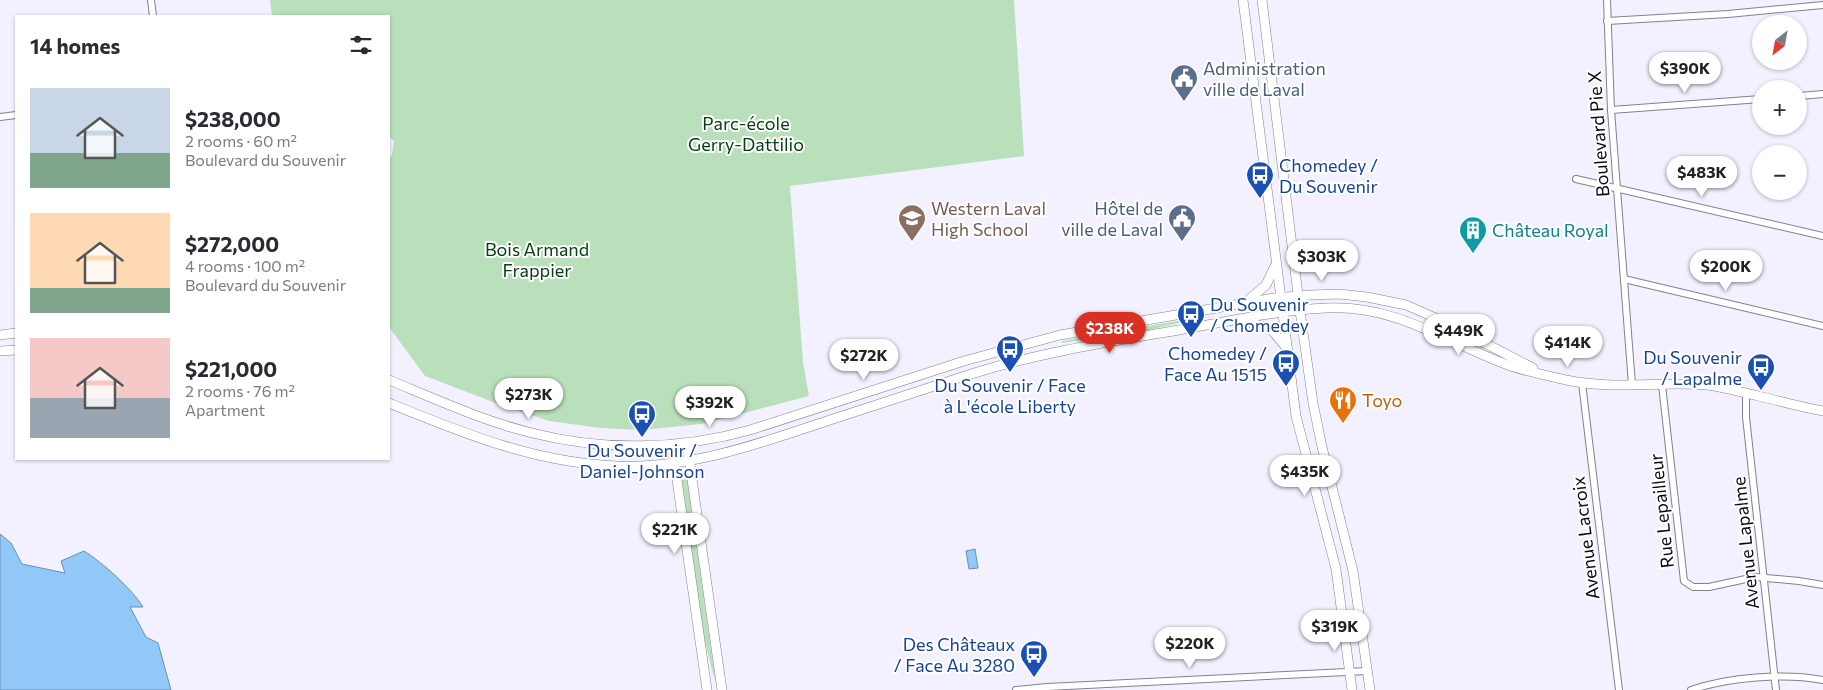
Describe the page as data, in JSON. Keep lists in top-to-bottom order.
{
  "streets": {
    "street": [
      "Boulevard Pie X",
      "Rue Lepailleur",
      "Avenue Lacroix",
      "Avenue Lapalme"
    ]
  },
  "crossings": [
    ["Rue Lepailleur", "Avenue Lapalme"]
  ],
  "parks": ["Parc-école Gerry-Dattilio", "Bois Armand Frappier"],
  "places": {
    "public building": ["Administration ville de Laval", "Hôtel de ville de Laval"],
    "bus stop": [
      "Chomedey / Du Souvenir",
      "Du Souvenir / Chomedey",
      "Du Souvenir / Face à L'école Liberty",
      "Chomedey / Face Au 1515",
      "Du Souvenir / Lapalme",
      "Du Souvenir / Daniel-Johnson",
      "Des Châteaux / Face Au 3280"
    ],
    "school or university": ["Western Laval High School"],
    "building": ["Château Royal"],
    "restaurant": ["Toyo"]
  },
  "north": "bottom left",
  "page": {
    "map_buttons": ["+", "−"],
    "heading": "14 homes",
    "price": [
      "$390K",
      "$483K",
      "$303K",
      "$200K",
      "$238K",
      "$449K",
      "$414K",
      "$272K",
      "$273K",
      "$392K",
      "$435K",
      "$221K",
      "$319K",
      "$220K"
    ],
    "list": [
      {
        "name": "$238,000",
        "note": "2 rooms · 60 m² · Boulevard du Souvenir"
      },
      {
        "name": "$272,000",
        "note": "4 rooms · 100 m² · Boulevard du Souvenir"
      },
      {
        "name": "$221,000",
        "note": "2 rooms · 76 m² · Apartment"
      }
    ]
  }
}
